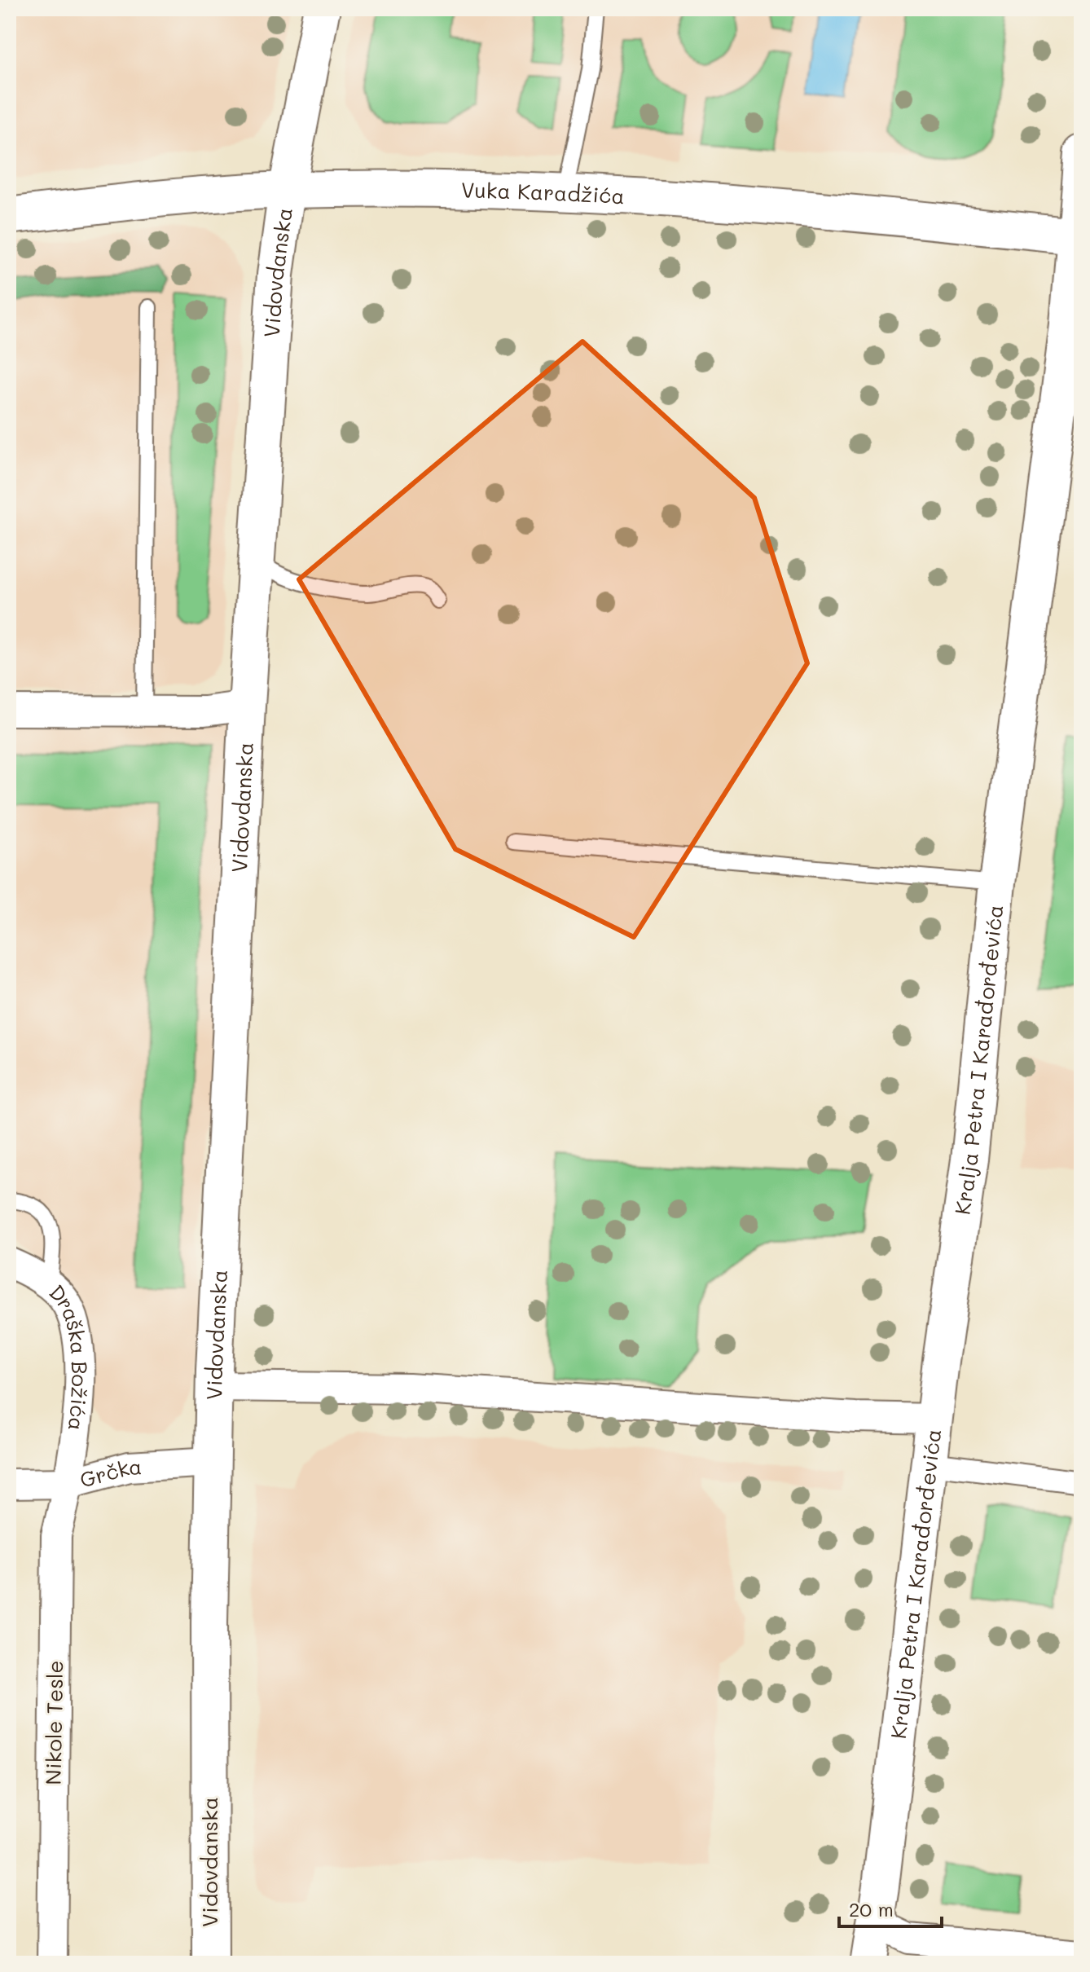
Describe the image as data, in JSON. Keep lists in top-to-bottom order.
{
  "streets": {
    "main road": ["Vuka Karadžića", "Vidovdanska", "Kralja Petra I Karađorđevića"],
    "street": ["Draška Božića", "Grčka", "Nikole Tesle"]
  },
  "crossings": [
    ["Vuka Karadžića", "Vidovdanska"],
    ["Vuka Karadžića", "Kralja Petra I Karađorđevića"],
    ["Vidovdanska", "Grčka"],
    ["Draška Božića", "Grčka"],
    ["Draška Božića", "Nikole Tesle"],
    ["Grčka", "Nikole Tesle"]
  ],
  "scale_bar": "20 m"
}
